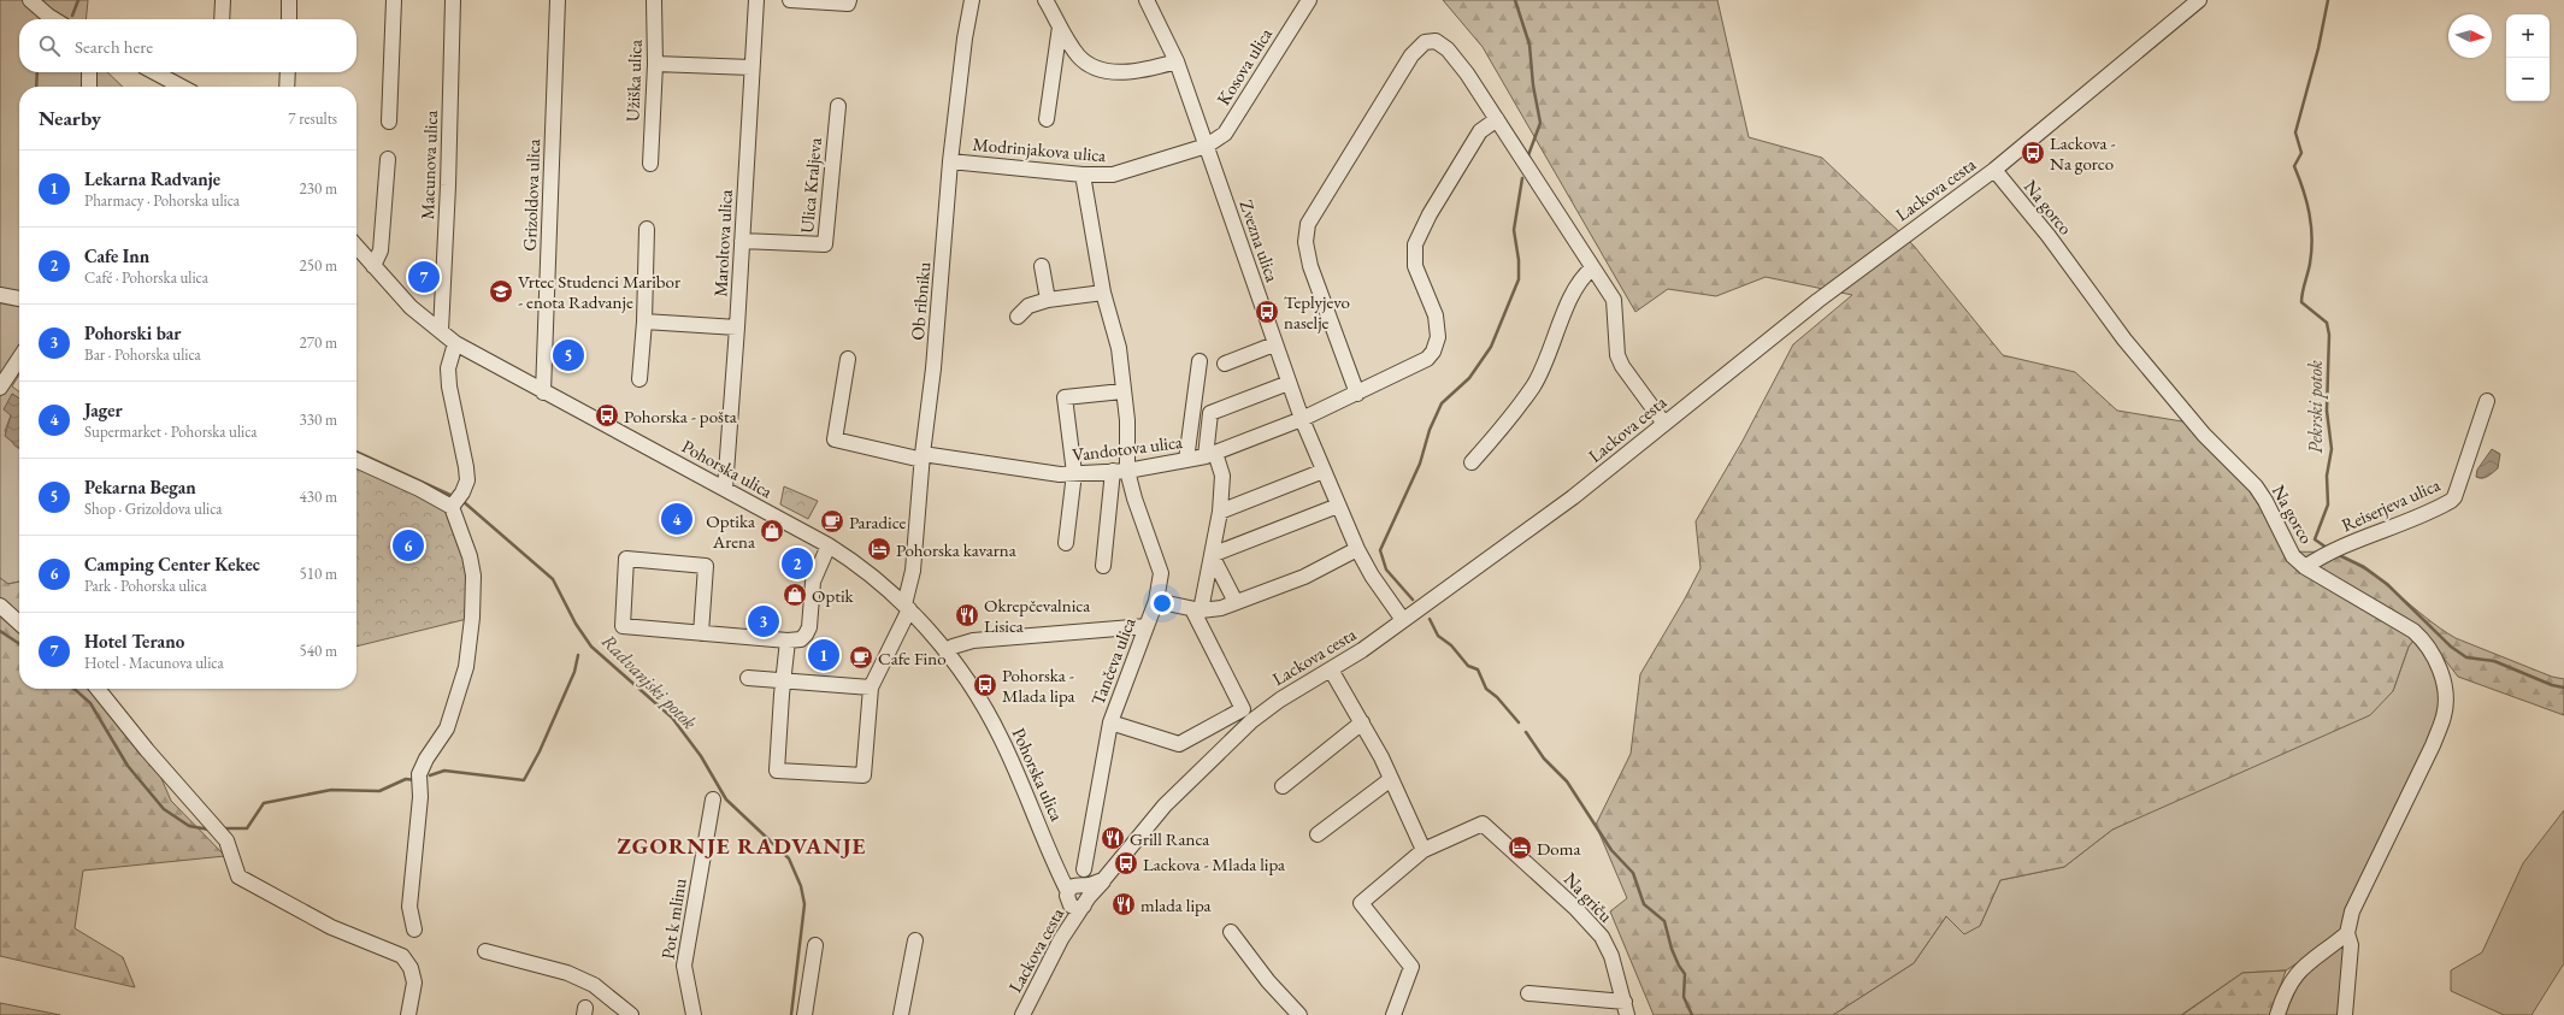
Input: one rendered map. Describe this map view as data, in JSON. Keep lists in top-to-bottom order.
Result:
{
  "streets": {
    "street": [
      "Kosova ulica",
      "Užiška ulica",
      "Modrinjakova ulica",
      "Macunova ulica",
      "Ulica Kraljeva",
      "Lackova cesta",
      "Grizoldova ulica",
      "Na gorco",
      "Zvezna ulica",
      "Maroltova ulica",
      "Ob ribniku",
      "Vandotova ulica",
      "Pohorska ulica",
      "Reiserjeva ulica",
      "Tančeva ulica",
      "Na griču",
      "Pot k mlinu"
    ]
  },
  "crossings": [
    ["Kosova ulica", "Modrinjakova ulica"],
    ["Kosova ulica", "Zvezna ulica"],
    ["Modrinjakova ulica", "Zvezna ulica"],
    ["Modrinjakova ulica", "Ob ribniku"],
    ["Macunova ulica", "Pohorska ulica"],
    ["Ulica Kraljeva", "Maroltova ulica"],
    ["Lackova cesta", "Na gorco"],
    ["Lackova cesta", "Zvezna ulica"],
    ["Lackova cesta", "Pohorska ulica"],
    ["Grizoldova ulica", "Pohorska ulica"],
    ["Na gorco", "Reiserjeva ulica"],
    ["Zvezna ulica", "Vandotova ulica"],
    ["Maroltova ulica", "Pohorska ulica"],
    ["Ob ribniku", "Vandotova ulica"],
    ["Ob ribniku", "Pohorska ulica"],
    ["Vandotova ulica", "Tančeva ulica"]
  ],
  "districts": ["ZGORNJE RADVANJE"],
  "water": ["Pekrski potok", "Radvanjski potok"],
  "places": {
    "bus stop": [
      "Lackova - Na gorco",
      "Teplyjevo naselje",
      "Pohorska - pošta",
      "Pohorska - Mlada lipa",
      "Lackova - Mlada lipa"
    ],
    "school or university": ["Vrtec Studenci Maribor - enota Radvanje"],
    "cafe": ["Paradice", "Cafe Fino"],
    "shop": ["Optika Arena", "Optik"],
    "hotel": ["Pohorska kavarna", "Doma"],
    "restaurant": ["Okrepčevalnica Lisica", "Grill Ranca", "mlada lipa"]
  },
  "north": "right",
  "page": {
    "map_buttons": ["+", "−"],
    "search": "Search here",
    "heading": ["Nearby", "7 results"],
    "list": [
      {
        "mark": "1",
        "name": "Lekarna Radvanje",
        "note": "Pharmacy · Pohorska ulica",
        "value": "230 m"
      },
      {
        "mark": "2",
        "name": "Cafe Inn",
        "note": "Café · Pohorska ulica",
        "value": "250 m"
      },
      {
        "mark": "3",
        "name": "Pohorski bar",
        "note": "Bar · Pohorska ulica",
        "value": "270 m"
      },
      {
        "mark": "4",
        "name": "Jager",
        "note": "Supermarket · Pohorska ulica",
        "value": "330 m"
      },
      {
        "mark": "5",
        "name": "Pekarna Began",
        "note": "Shop · Grizoldova ulica",
        "value": "430 m"
      },
      {
        "mark": "6",
        "name": "Camping Center Kekec",
        "note": "Park · Pohorska ulica",
        "value": "510 m"
      },
      {
        "mark": "7",
        "name": "Hotel Terano",
        "note": "Hotel · Macunova ulica",
        "value": "540 m"
      }
    ],
    "pins": [
      "7",
      "5",
      "4",
      "6",
      "2",
      "3",
      "1"
    ]
  }
}
